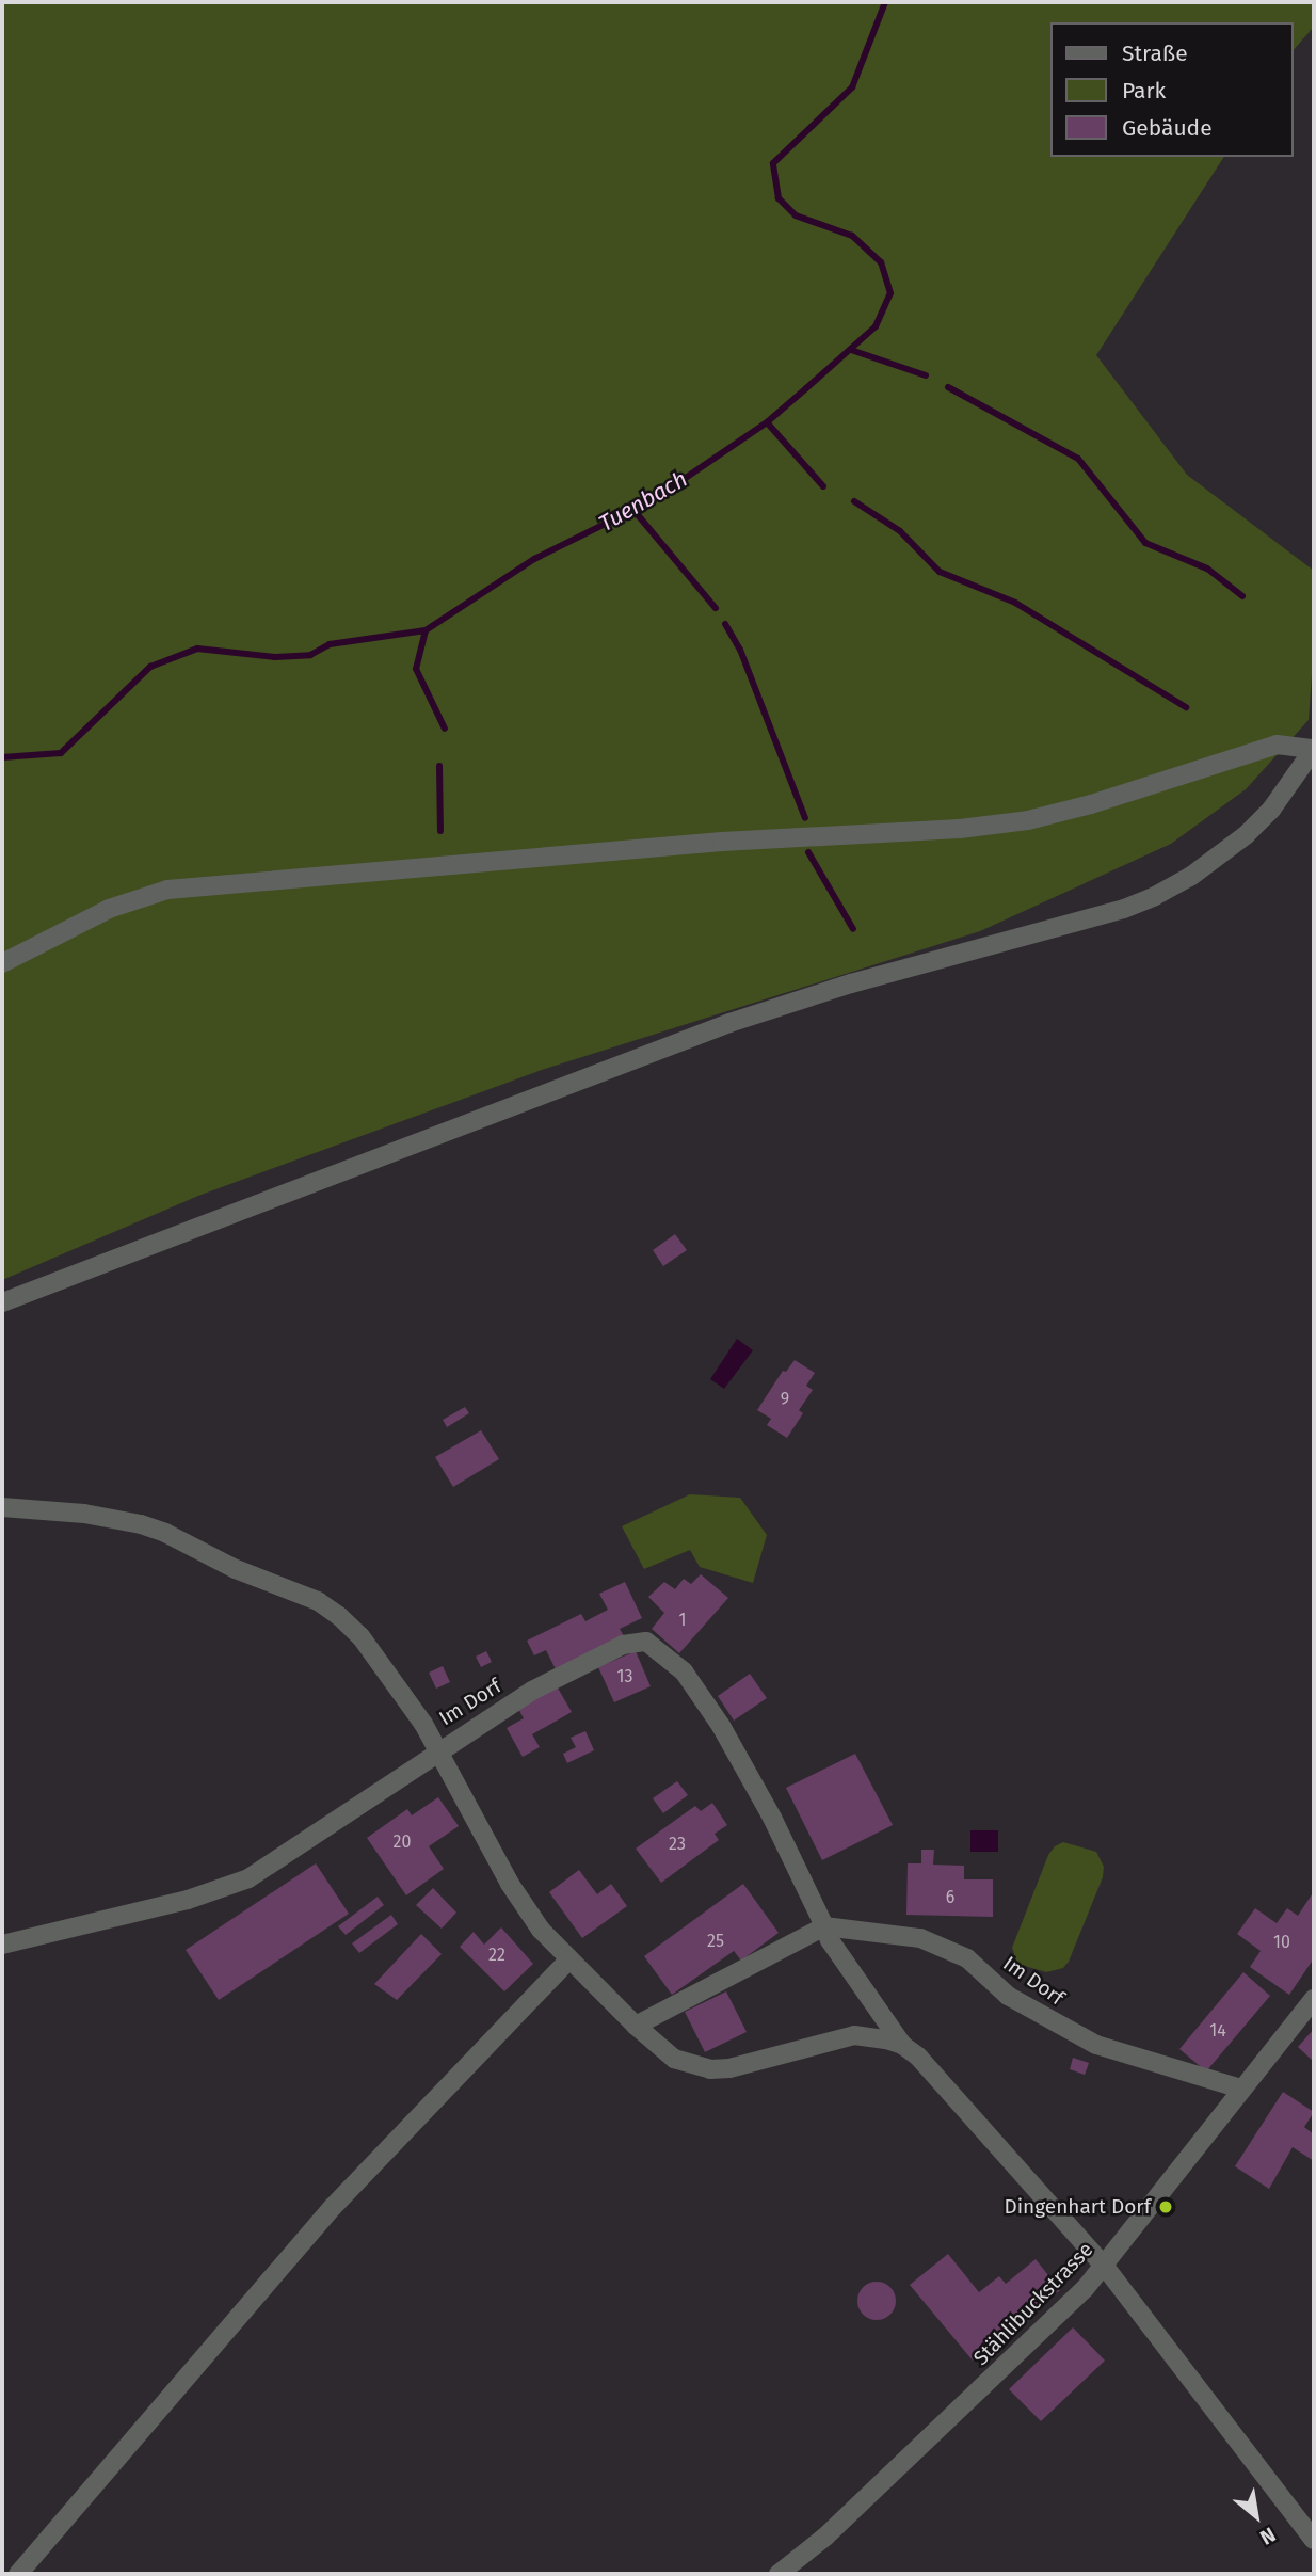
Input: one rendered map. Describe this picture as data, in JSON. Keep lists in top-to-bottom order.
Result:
{
  "streets": {
    "street": ["Im Dorf", "Stählibuckstrasse"]
  },
  "crossings": [
    ["Im Dorf", "Stählibuckstrasse"]
  ],
  "water": ["Tuenbach"],
  "places": ["Dingenhart Dorf"],
  "house_numbers": [
    "9",
    "1",
    "13",
    "20",
    "23",
    "6",
    "25",
    "10",
    "22",
    "14"
  ],
  "legend": ["Straße", "Park", "Gebäude"],
  "north": "bottom right"
}
